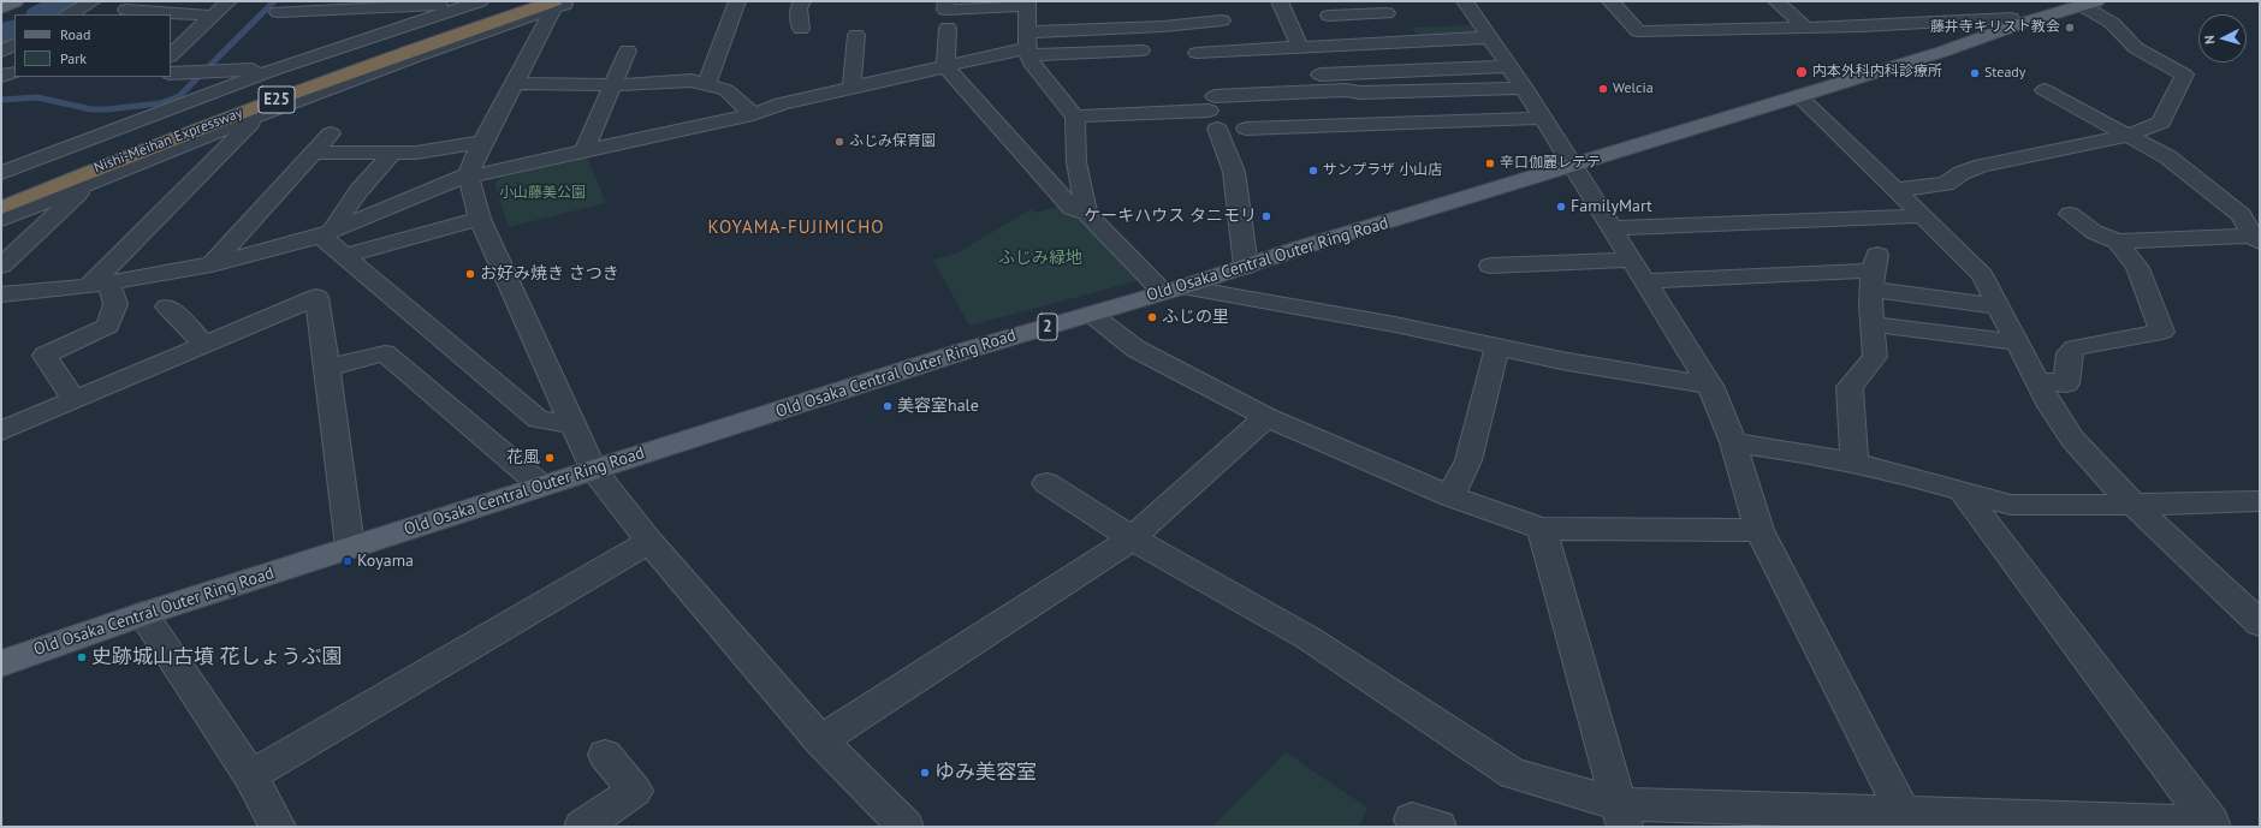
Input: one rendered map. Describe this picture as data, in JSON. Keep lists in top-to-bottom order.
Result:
{
  "streets": {
    "highway": ["E25", "Nishi-Meihan Expressway"],
    "main road": ["Old Osaka Central Outer Ring Road", "2"]
  },
  "districts": ["KOYAMA-FUJIMICHO"],
  "parks": ["小山藤美公園", "ふじみ緑地"],
  "places": [
    "藤井寺キリスト教会",
    "内本外科内科診療所",
    "Steady",
    "Welcia",
    "ふじみ保育園",
    "辛口伽麗レテテ",
    "サンプラザ 小山店",
    "FamilyMart",
    "ケーキハウス タニモリ",
    "お好み焼き さつき",
    "ふじの里",
    "美容室hale",
    "花風",
    "Koyama",
    "史跡城山古墳 花しょうぶ園",
    "ゆみ美容室"
  ],
  "legend": ["Road", "Park"],
  "north": "left"
}
